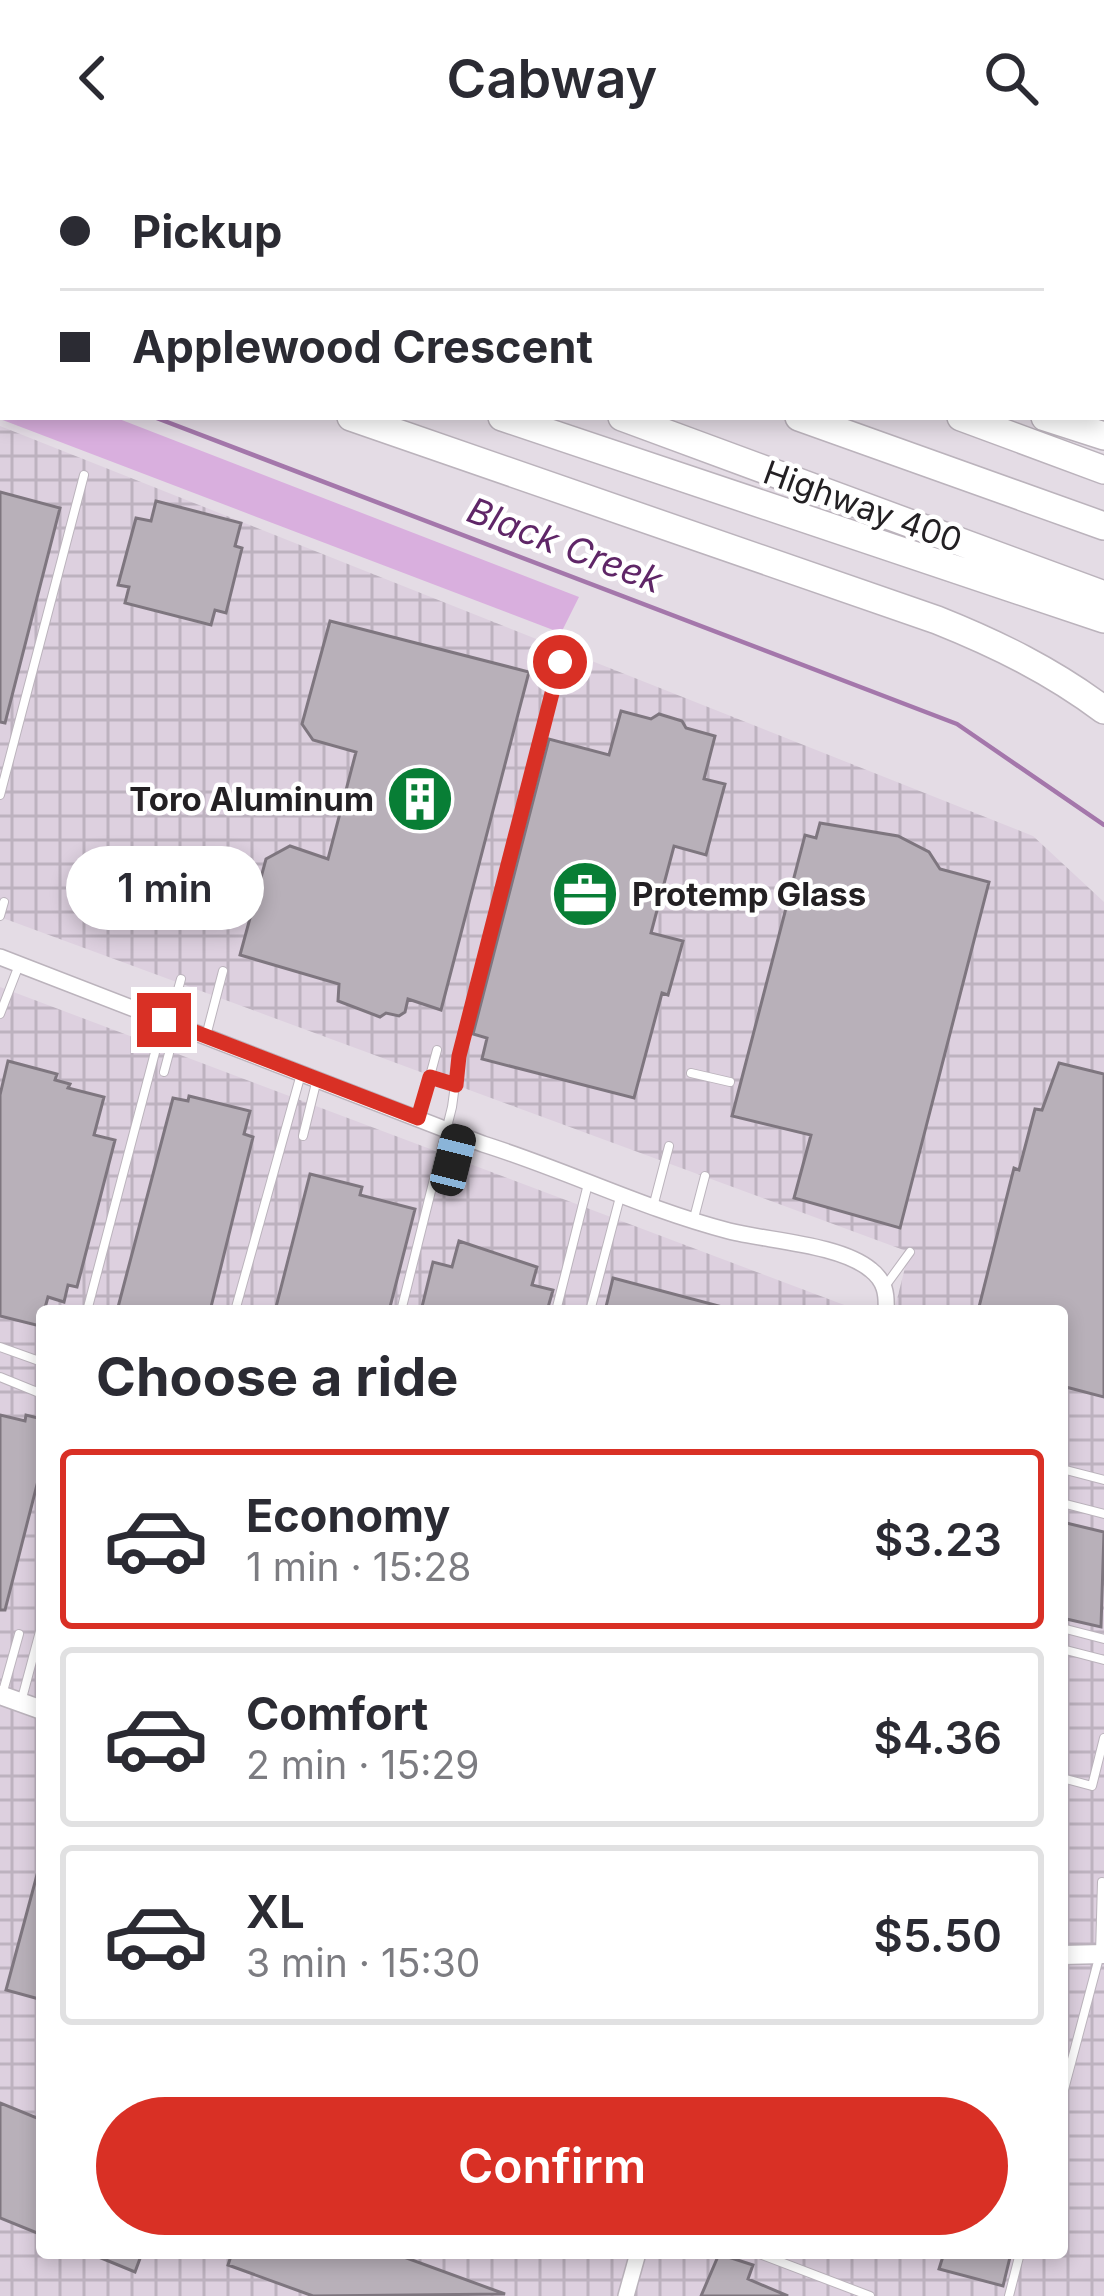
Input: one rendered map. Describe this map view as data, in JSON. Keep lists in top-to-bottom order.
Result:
{
  "streets": {
    "highway": ["Highway 400"]
  },
  "water": ["Black Creek"],
  "places": {
    "building": ["Toro Aluminum"],
    "office": ["Protemp Glass"]
  },
  "page": {
    "header": "Cabway",
    "banner": ["Pickup", "Applewood Crescent"],
    "bubble": "1 min",
    "heading": "Choose a ride",
    "list": [
      {
        "name": "Economy",
        "note": "1 min · 15:28",
        "value": "$3.23"
      },
      {
        "name": "Comfort",
        "note": "2 min · 15:29",
        "value": "$4.36"
      },
      {
        "name": "XL",
        "note": "3 min · 15:30",
        "value": "$5.50"
      }
    ],
    "buttons": "Confirm"
  }
}
